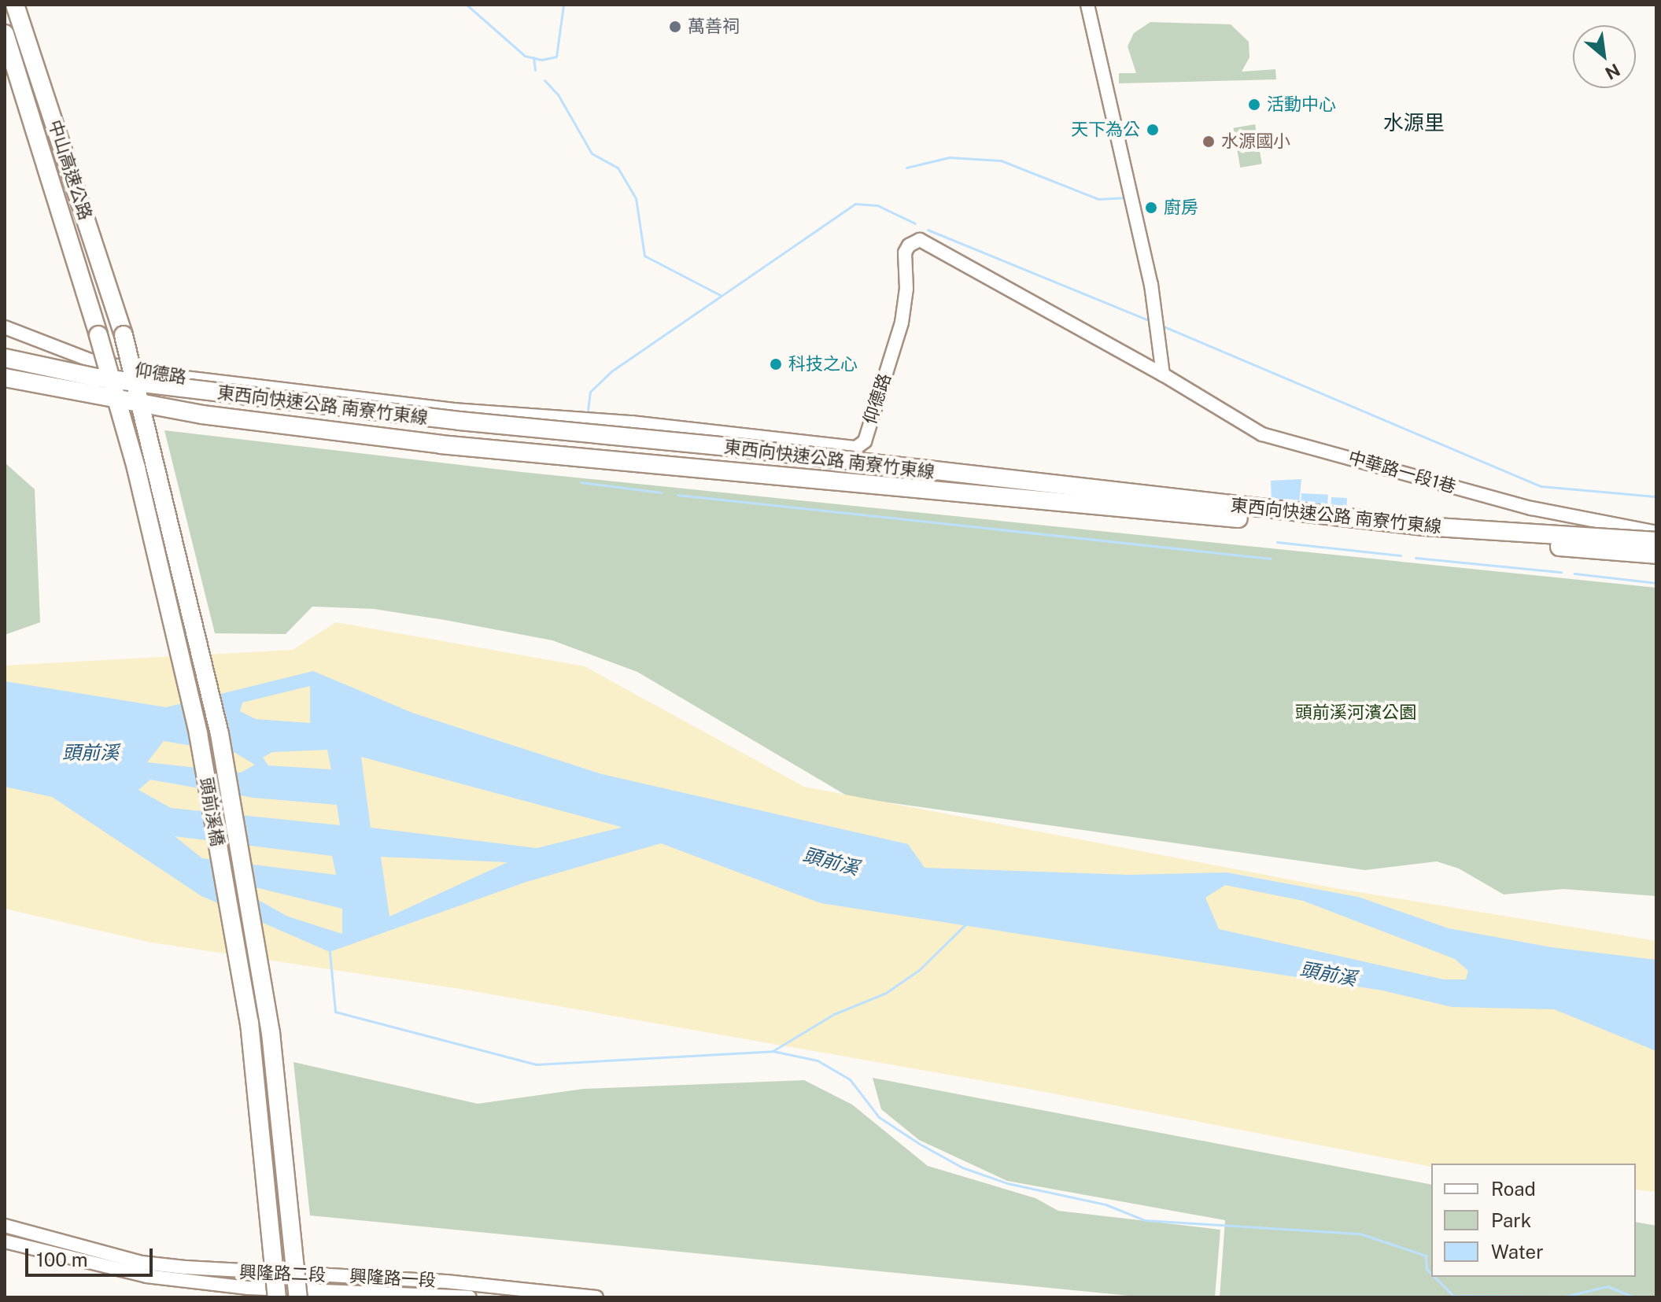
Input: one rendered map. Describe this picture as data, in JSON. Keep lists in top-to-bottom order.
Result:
{
  "streets": {
    "highway": ["中山高速公路", "東西向快速公路 南寮竹東線", "頭前溪橋"],
    "street": [
      "仰德路",
      "中華路一段1巷",
      "興隆路二段",
      "興隆路一段"
    ]
  },
  "crossings": [
    ["中山高速公路", "頭前溪橋"],
    ["仰德路", "中華路一段1巷"],
    ["興隆路二段", "興隆路一段"]
  ],
  "districts": ["水源里"],
  "water": ["頭前溪"],
  "parks": ["頭前溪河濱公園"],
  "places": [
    "萬善祠",
    "活動中心",
    "天下為公",
    "水源國小",
    "廚房",
    "科技之心"
  ],
  "legend": ["Road", "Park", "Water"],
  "scale_bar": "100 m",
  "north": "bottom right"
}
